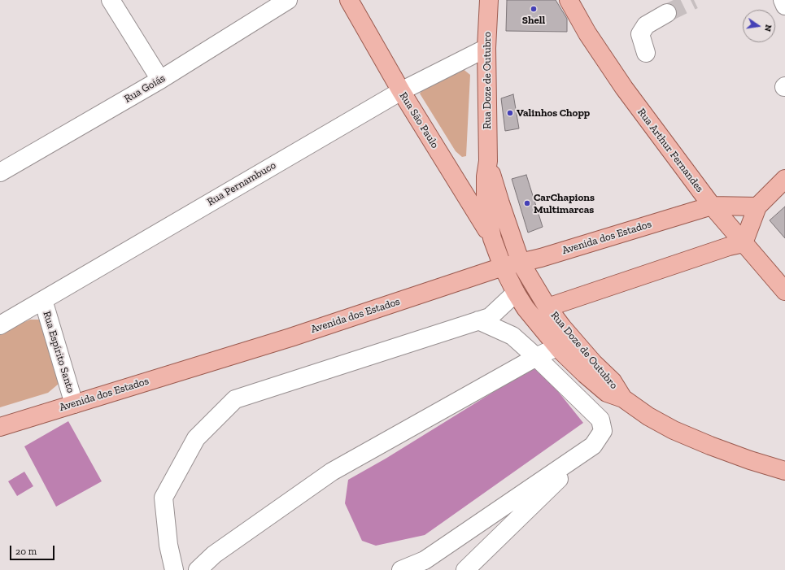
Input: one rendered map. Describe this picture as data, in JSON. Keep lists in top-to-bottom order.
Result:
{
  "streets": {
    "main road": [
      "Rua Doze de Outubro",
      "Rua São Paulo",
      "Rua Arthur Fernandes",
      "Avenida dos Estados"
    ],
    "street": ["Rua Goiás", "Rua Pernambuco", "Rua Espírito Santo"]
  },
  "crossings": [
    ["Rua Doze de Outubro", "Rua São Paulo"],
    ["Rua Doze de Outubro", "Rua Pernambuco"],
    ["Rua Doze de Outubro", "Avenida dos Estados"],
    ["Rua São Paulo", "Rua Pernambuco"],
    ["Rua Arthur Fernandes", "Avenida dos Estados"],
    ["Rua Pernambuco", "Rua Espírito Santo"],
    ["Avenida dos Estados", "Rua Espírito Santo"]
  ],
  "places": ["Shell", "Valinhos Chopp", "CarChapions Multimarcas"],
  "scale_bar": "20 m",
  "north": "right"
}
